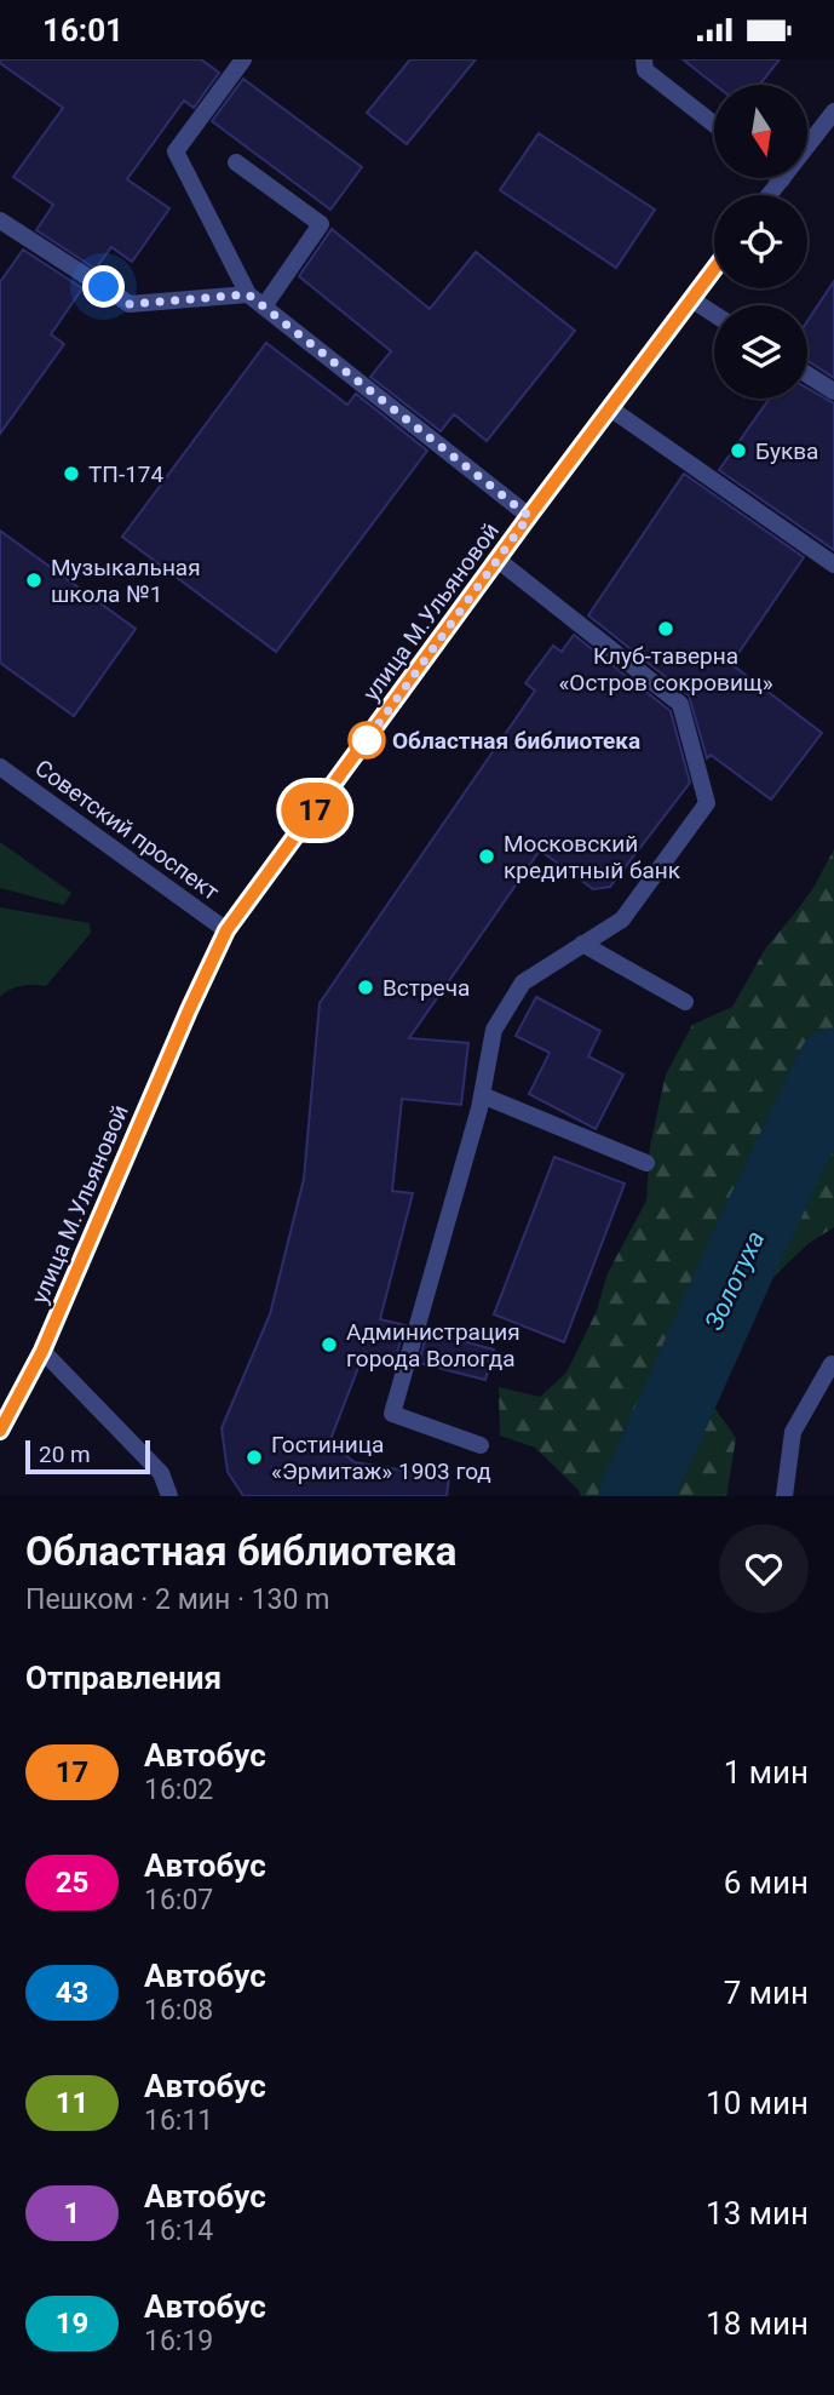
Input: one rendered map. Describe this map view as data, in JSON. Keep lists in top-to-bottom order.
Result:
{
  "streets": {
    "street": ["улица М.Ульяновой", "Советский проспект"]
  },
  "crossings": [
    ["улица М.Ульяновой", "Советский проспект"]
  ],
  "water": ["Золотуха"],
  "places": [
    "Буква",
    "ТП-174",
    "Музыкальная школа №1",
    "Клуб-таверна «Остров сокровищ»",
    "Областная библиотека",
    "Московский кредитный банк",
    "Встреча",
    "Администрация города Вологда",
    "Гостиница «Эрмитаж» 1903 год"
  ],
  "lines": ["bus line 17"],
  "scale_bar": "20 m",
  "north": "bottom",
  "page": {
    "status": "16:01",
    "on_map": "17",
    "scale": "20 m",
    "heading": [
      ["Областная библиотека", "Пешком · 2 мин · 130 m"],
      "Отправления"
    ],
    "list": [
      {
        "mark": "17",
        "name": "Автобус",
        "note": "16:02",
        "value": "1 мин"
      },
      {
        "mark": "25",
        "name": "Автобус",
        "note": "16:07",
        "value": "6 мин"
      },
      {
        "mark": "43",
        "name": "Автобус",
        "note": "16:08",
        "value": "7 мин"
      },
      {
        "mark": "11",
        "name": "Автобус",
        "note": "16:11",
        "value": "10 мин"
      },
      {
        "mark": "1",
        "name": "Автобус",
        "note": "16:14",
        "value": "13 мин"
      },
      {
        "mark": "19",
        "name": "Автобус",
        "note": "16:19",
        "value": "18 мин"
      }
    ]
  }
}
